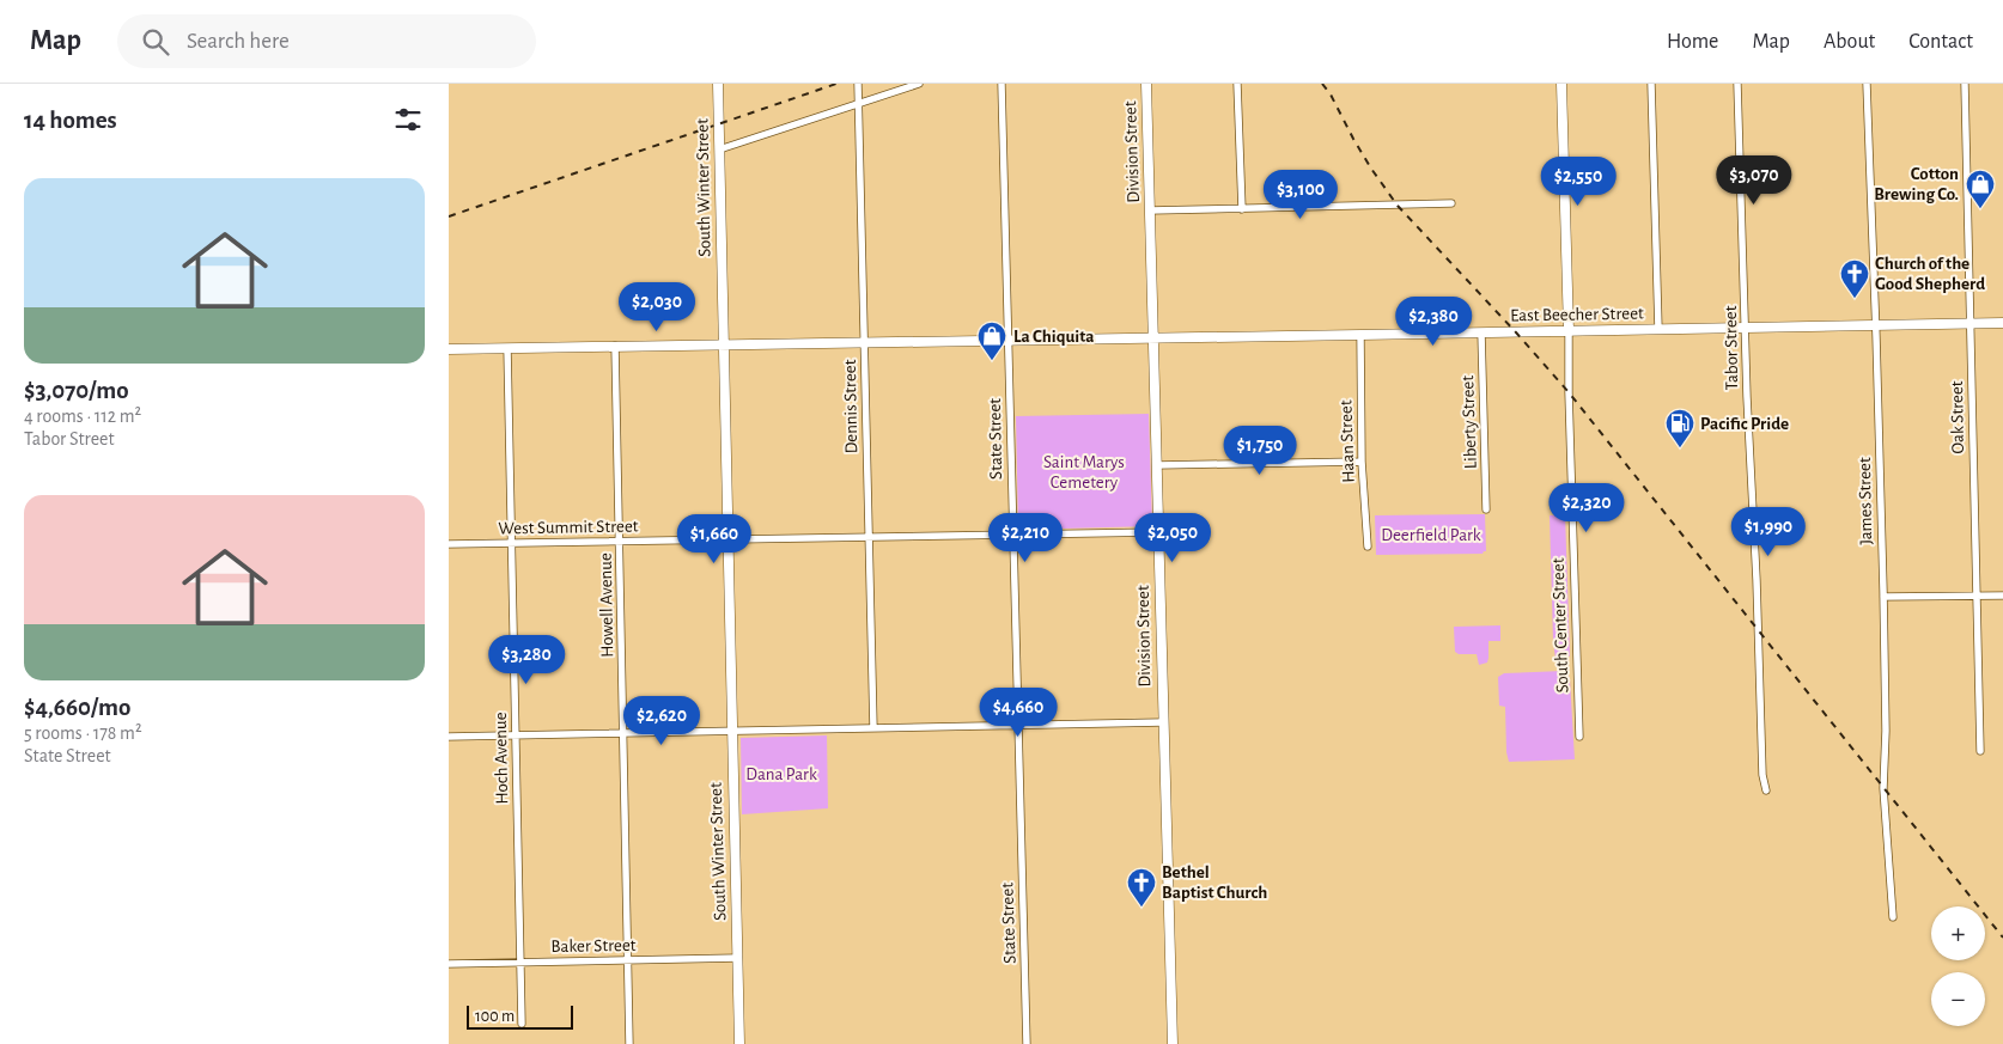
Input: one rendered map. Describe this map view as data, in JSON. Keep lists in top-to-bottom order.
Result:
{
  "streets": {
    "street": [
      "Division Street",
      "South Winter Street",
      "East Beecher Street",
      "Tabor Street",
      "Dennis Street",
      "Oak Street",
      "Liberty Street",
      "State Street",
      "Haan Street",
      "James Street",
      "West Summit Street",
      "Howell Avenue",
      "South Center Street",
      "Hoch Avenue",
      "Baker Street"
    ]
  },
  "crossings": [
    ["Division Street", "East Beecher Street"],
    ["Division Street", "West Summit Street"],
    ["South Winter Street", "East Beecher Street"],
    ["South Winter Street", "West Summit Street"],
    ["South Winter Street", "Baker Street"],
    ["East Beecher Street", "Tabor Street"],
    ["East Beecher Street", "Dennis Street"],
    ["East Beecher Street", "Oak Street"],
    ["East Beecher Street", "Liberty Street"],
    ["East Beecher Street", "State Street"],
    ["East Beecher Street", "Haan Street"],
    ["East Beecher Street", "James Street"],
    ["East Beecher Street", "Howell Avenue"],
    ["East Beecher Street", "South Center Street"],
    ["East Beecher Street", "Hoch Avenue"],
    ["Dennis Street", "West Summit Street"],
    ["State Street", "West Summit Street"],
    ["West Summit Street", "Howell Avenue"],
    ["West Summit Street", "Hoch Avenue"],
    ["Howell Avenue", "Baker Street"],
    ["Hoch Avenue", "Baker Street"]
  ],
  "parks": ["Saint Marys Cemetery", "Deerfield Park", "Dana Park"],
  "places": {
    "shop": ["Cotton Brewing Co.", "La Chiquita"],
    "church": ["Church of the Good Shepherd", "Bethel Baptist Church"],
    "fuel station": ["Pacific Pride"]
  },
  "scale_bar": "100 m",
  "page": {
    "header": "Map",
    "search": "Search here",
    "nav": [
      "Home",
      "Map",
      "About",
      "Contact"
    ],
    "heading": "14 homes",
    "list": [
      {
        "name": "$3,070/mo",
        "note": "4 rooms · 112 m² · Tabor Street"
      },
      {
        "name": "$4,660/mo",
        "note": "5 rooms · 178 m² · State Street"
      }
    ],
    "price": [
      "$3,070",
      "$2,550",
      "$3,100",
      "$2,030",
      "$2,380",
      "$1,750",
      "$2,320",
      "$1,990",
      "$2,210",
      "$2,050",
      "$1,660",
      "$3,280",
      "$4,660",
      "$2,620"
    ],
    "map_buttons": ["+", "−"],
    "scale": "100 m"
  }
}
